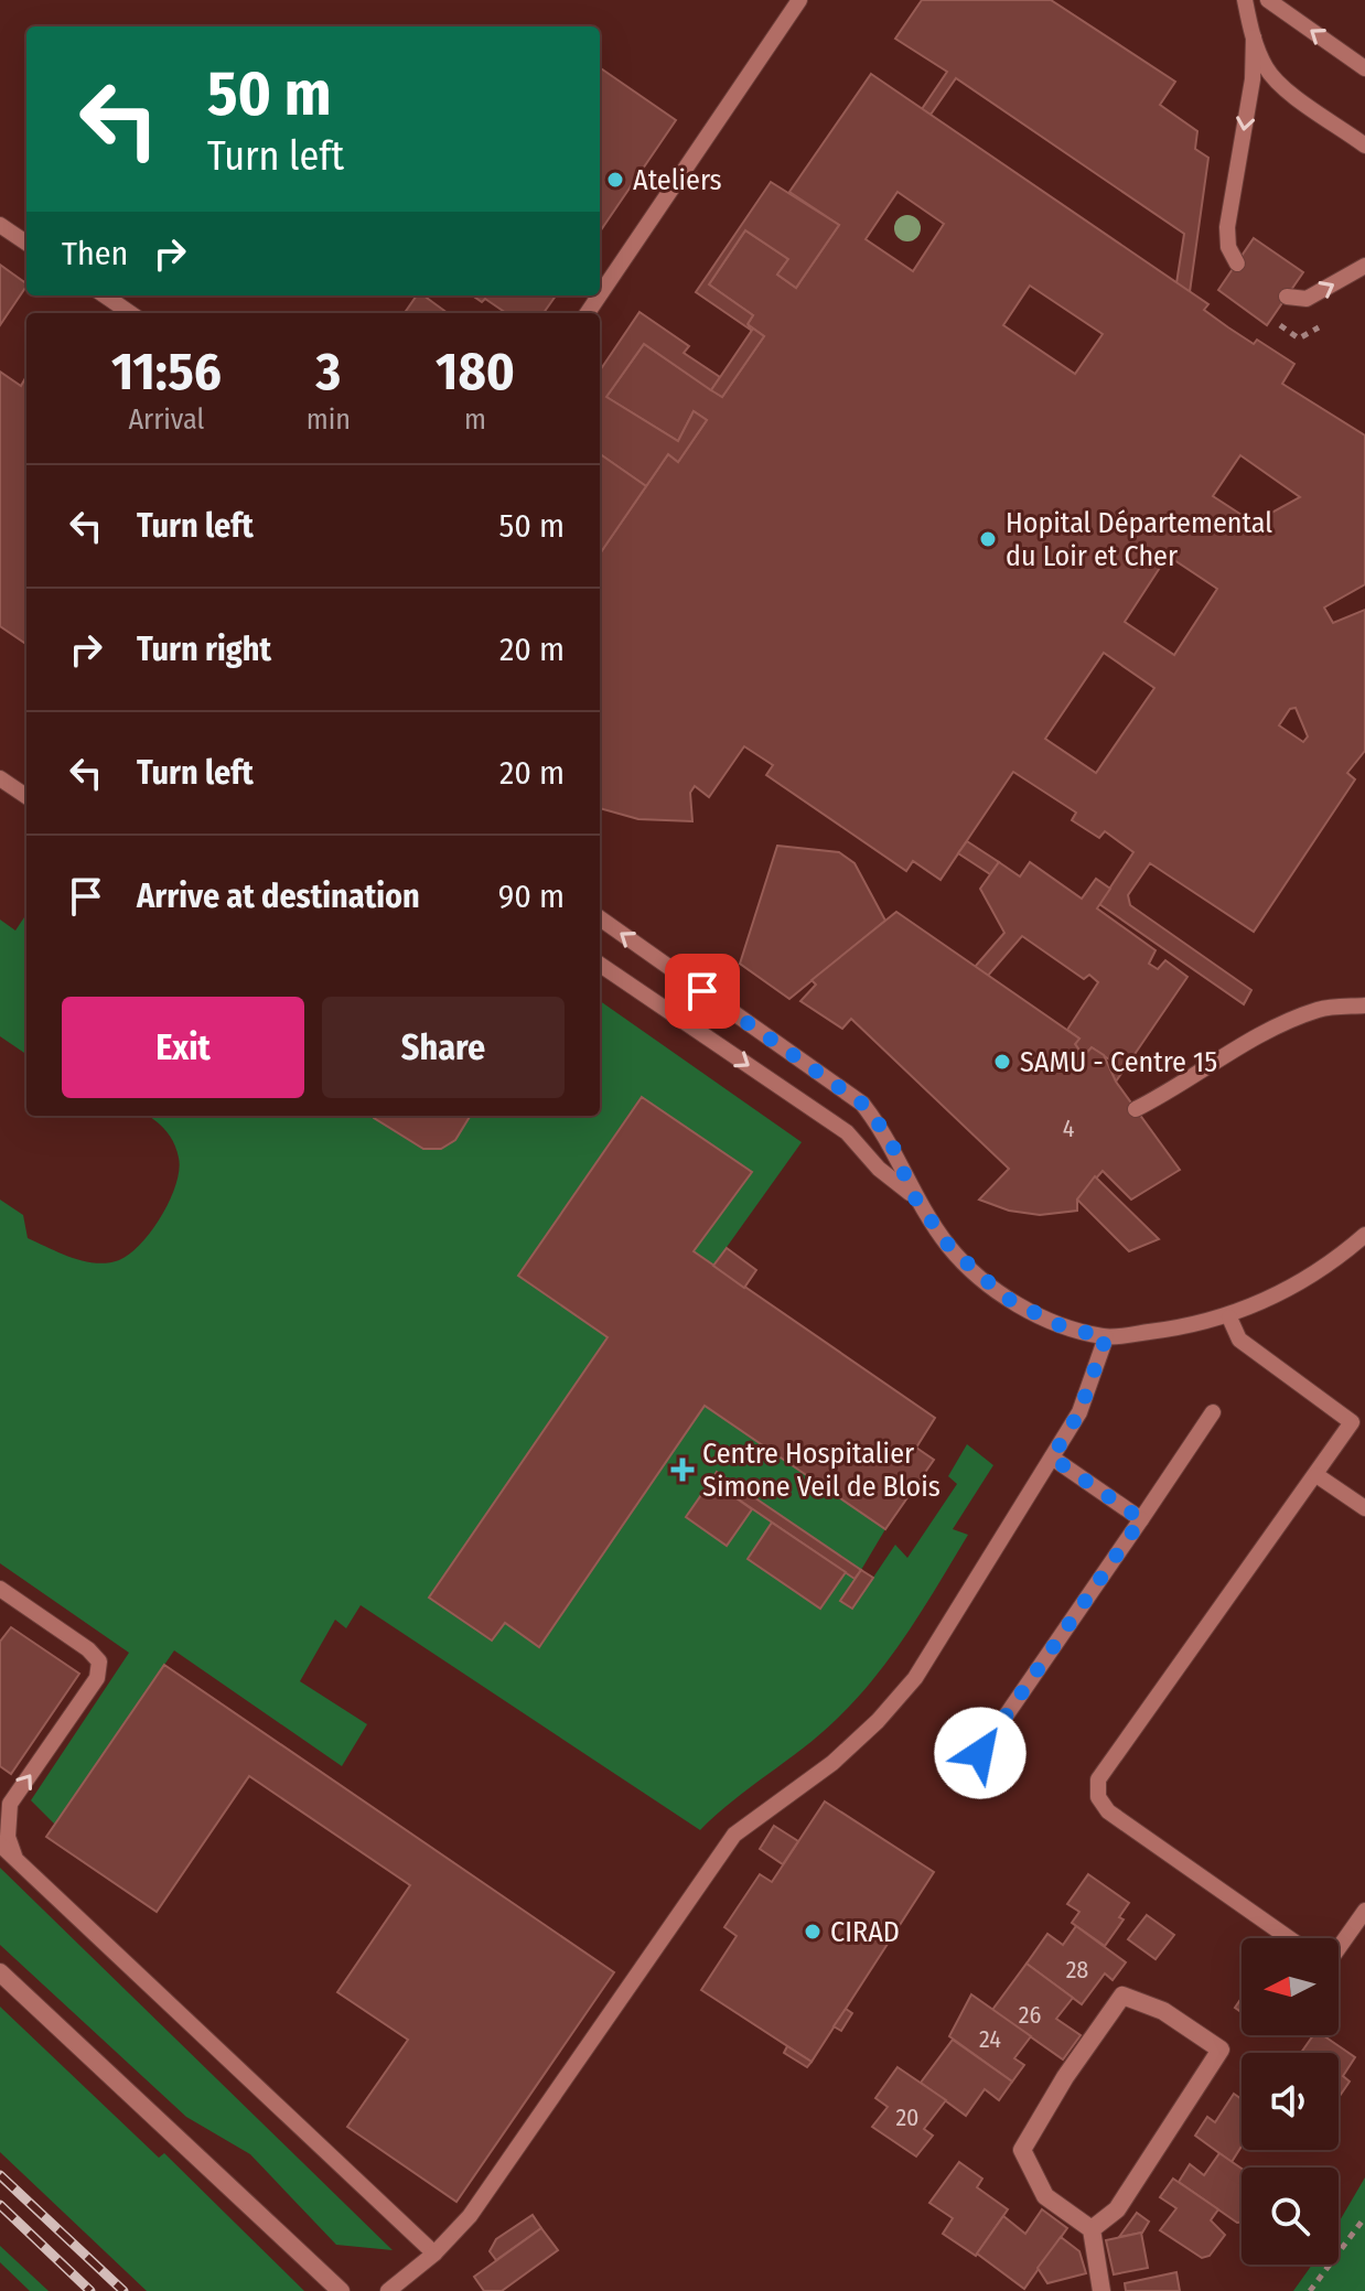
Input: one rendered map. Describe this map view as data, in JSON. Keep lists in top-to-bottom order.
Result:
{
  "places": {
    "other": [
      "Ateliers",
      "Hopital Départemental du Loir et Cher",
      "SAMU - Centre 15",
      "CIRAD"
    ],
    "health": ["Centre Hospitalier Simone Veil de Blois"]
  },
  "house_numbers": [
    "4",
    "28",
    "26",
    "24",
    "20"
  ],
  "north": "left",
  "page": {
    "turn": ["50 m", "Turn left"],
    "then": "Then",
    "eta": [
      "11:56",
      "Arrival",
      "3",
      "min",
      "180",
      "m"
    ],
    "list": [
      {
        "name": "Turn left",
        "value": "50 m"
      },
      {
        "name": "Turn right",
        "value": "20 m"
      },
      {
        "name": "Turn left",
        "value": "20 m"
      },
      {
        "name": "Arrive at destination",
        "value": "90 m"
      }
    ],
    "buttons": ["Exit", "Share"]
  }
}
